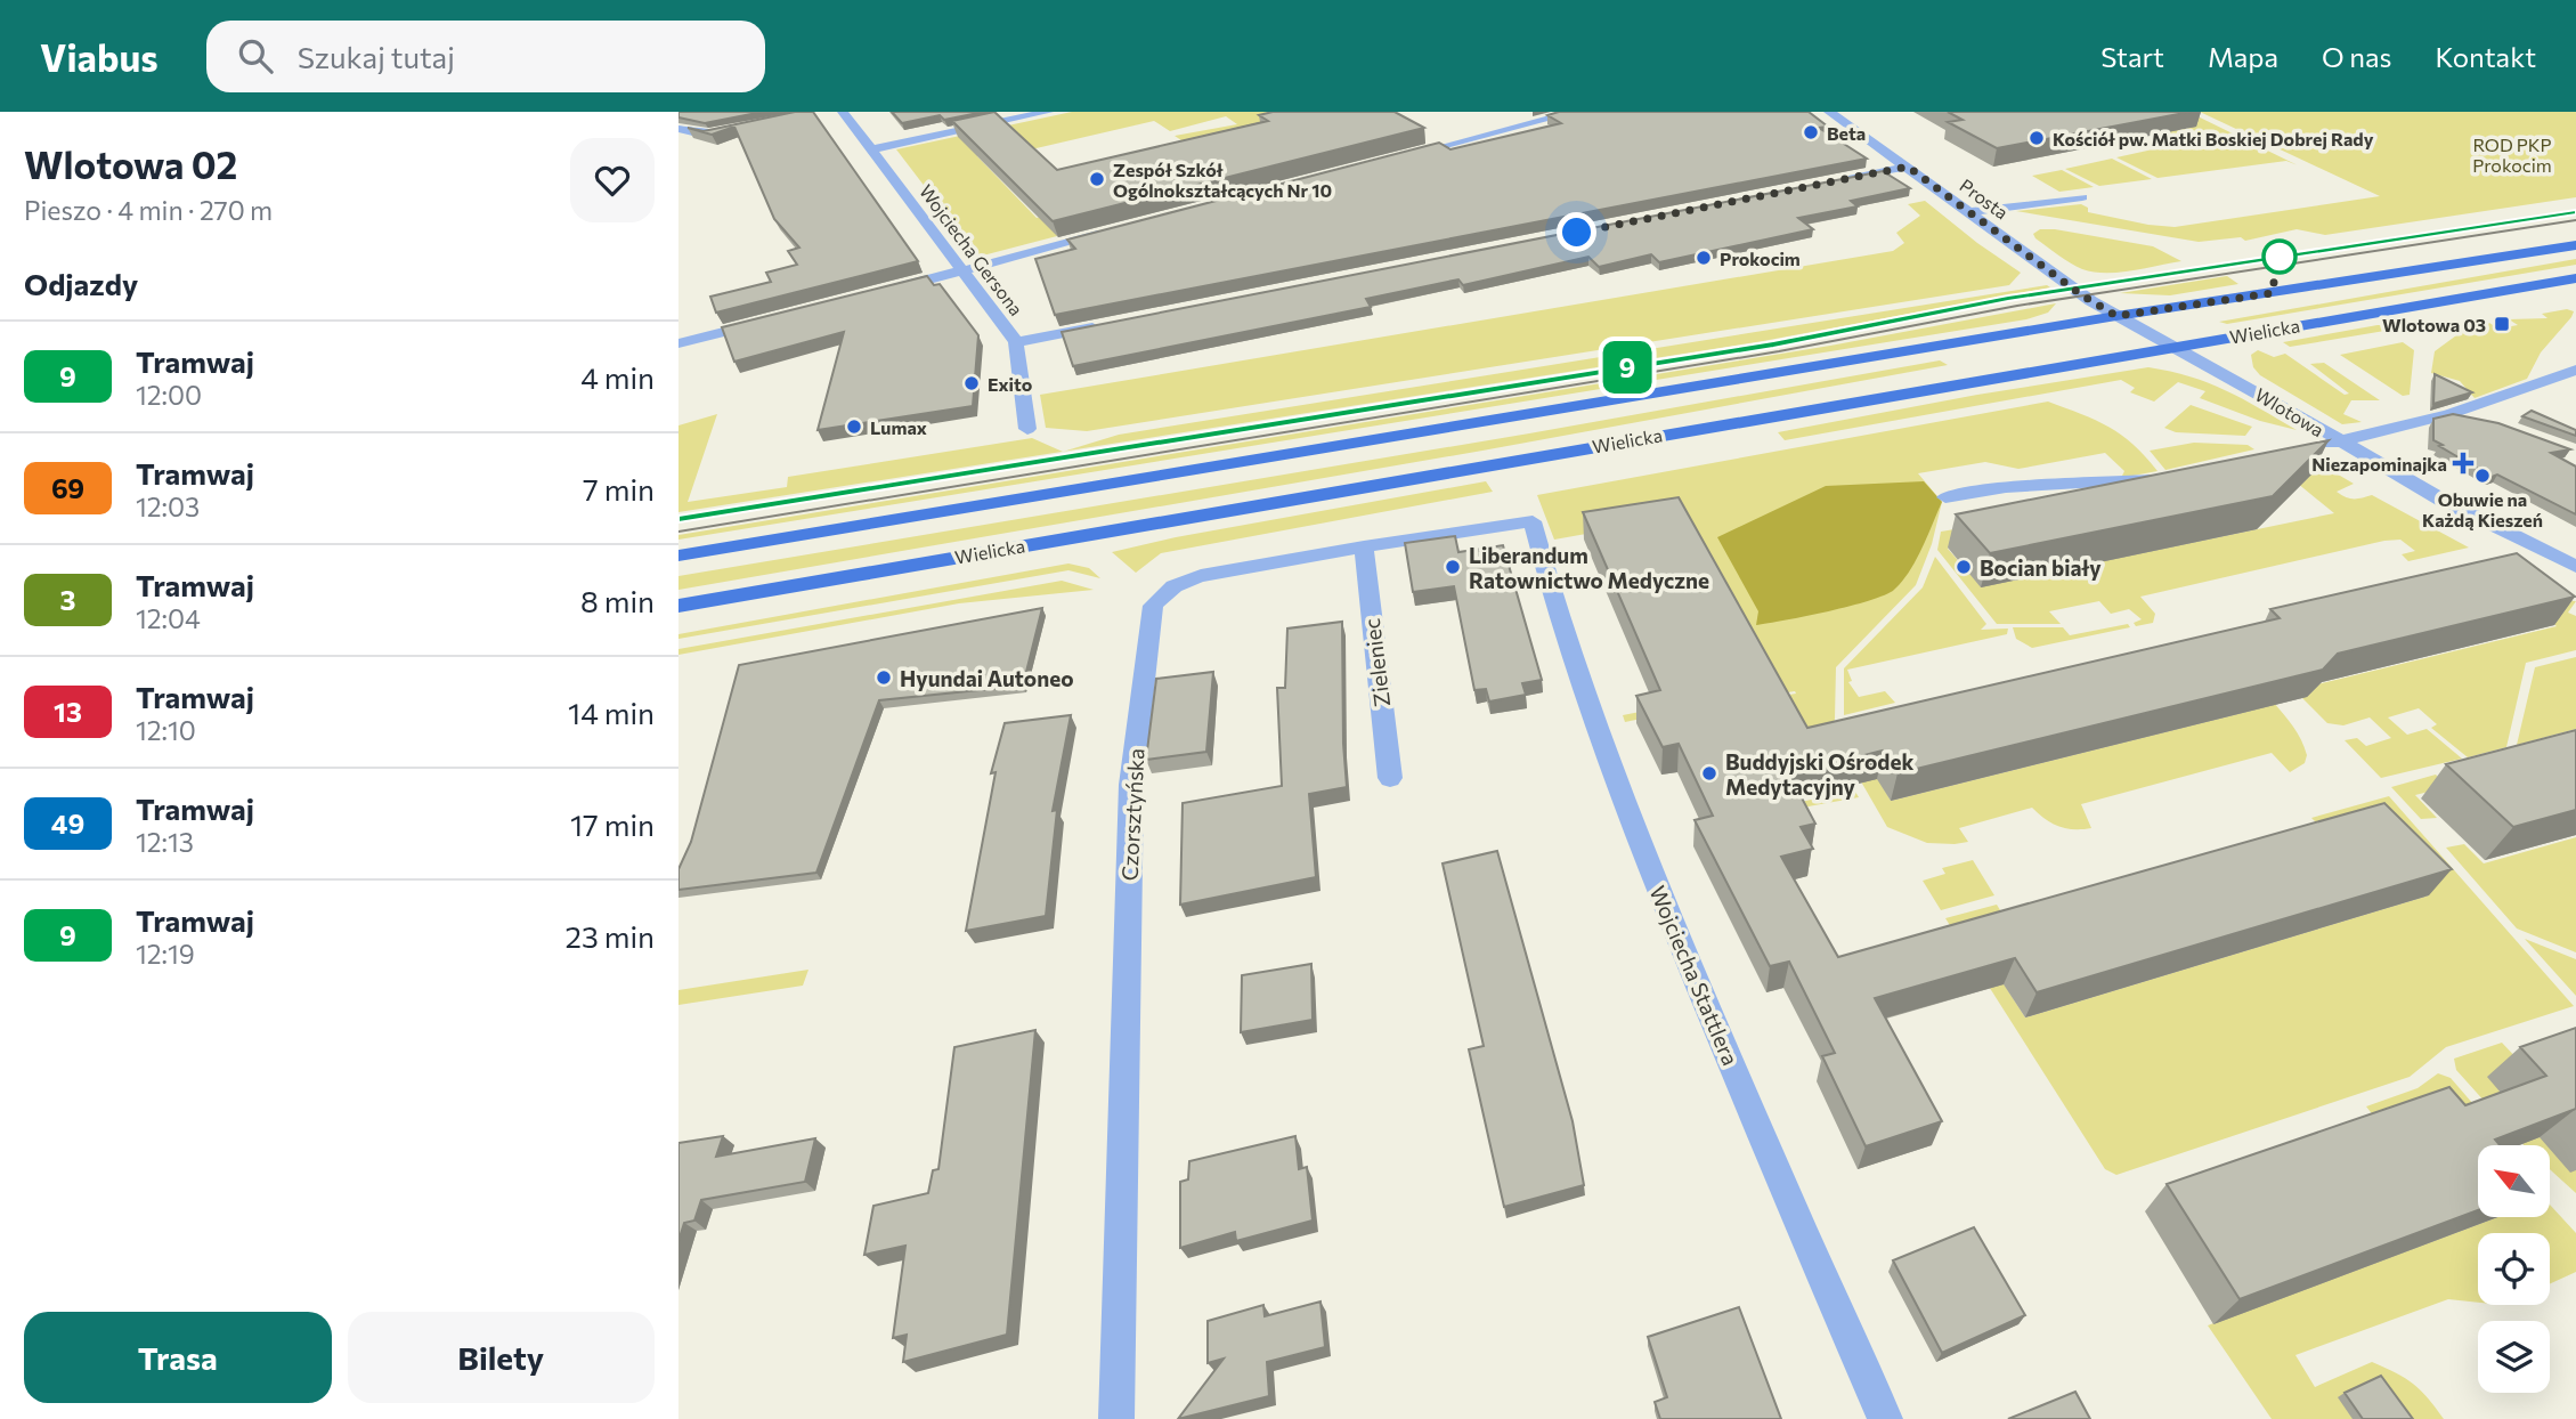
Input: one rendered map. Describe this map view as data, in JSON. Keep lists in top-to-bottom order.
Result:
{
  "streets": {
    "main road": ["Wielicka"],
    "street": [
      "Prosta",
      "Wojciecha Gersona",
      "Wlotowa",
      "Zieleniec",
      "Czorsztyńska",
      "Wojciecha Stattlera"
    ]
  },
  "crossings": [
    ["Prosta", "Wielicka"],
    ["Prosta", "Wlotowa"],
    ["Wielicka", "Wlotowa"],
    ["Zieleniec", "Czorsztyńska"],
    ["Czorsztyńska", "Wojciecha Stattlera"]
  ],
  "parks": ["ROD PKP Prokocim"],
  "places": {
    "other": [
      "Beta",
      "Kościół pw. Matki Boskiej Dobrej Rady",
      "Zespół Szkół Ogólnokształcących Nr 10",
      "Prokocim",
      "Exito",
      "Lumax",
      "Obuwie na Każdą Kieszeń",
      "Liberandum Ratownictwo Medyczne",
      "Bocian biały",
      "Hyundai Autoneo",
      "Buddyjski Ośrodek Medytacyjny"
    ],
    "transit": ["Wlotowa 03"],
    "health": ["Niezapominajka"]
  },
  "lines": ["tram line 9"],
  "north": "top left",
  "page": {
    "header": "Viabus",
    "search": "Szukaj tutaj",
    "nav": [
      "Start",
      "Mapa",
      "O nas",
      "Kontakt"
    ],
    "heading": [
      ["Wlotowa 02", "Pieszo · 4 min · 270 m"],
      "Odjazdy"
    ],
    "on_map": "9",
    "list": [
      {
        "mark": "9",
        "name": "Tramwaj",
        "note": "12:00",
        "value": "4 min"
      },
      {
        "mark": "69",
        "name": "Tramwaj",
        "note": "12:03",
        "value": "7 min"
      },
      {
        "mark": "3",
        "name": "Tramwaj",
        "note": "12:04",
        "value": "8 min"
      },
      {
        "mark": "13",
        "name": "Tramwaj",
        "note": "12:10",
        "value": "14 min"
      },
      {
        "mark": "49",
        "name": "Tramwaj",
        "note": "12:13",
        "value": "17 min"
      },
      {
        "mark": "9",
        "name": "Tramwaj",
        "note": "12:19",
        "value": "23 min"
      }
    ],
    "buttons": ["Trasa", "Bilety"]
  }
}
